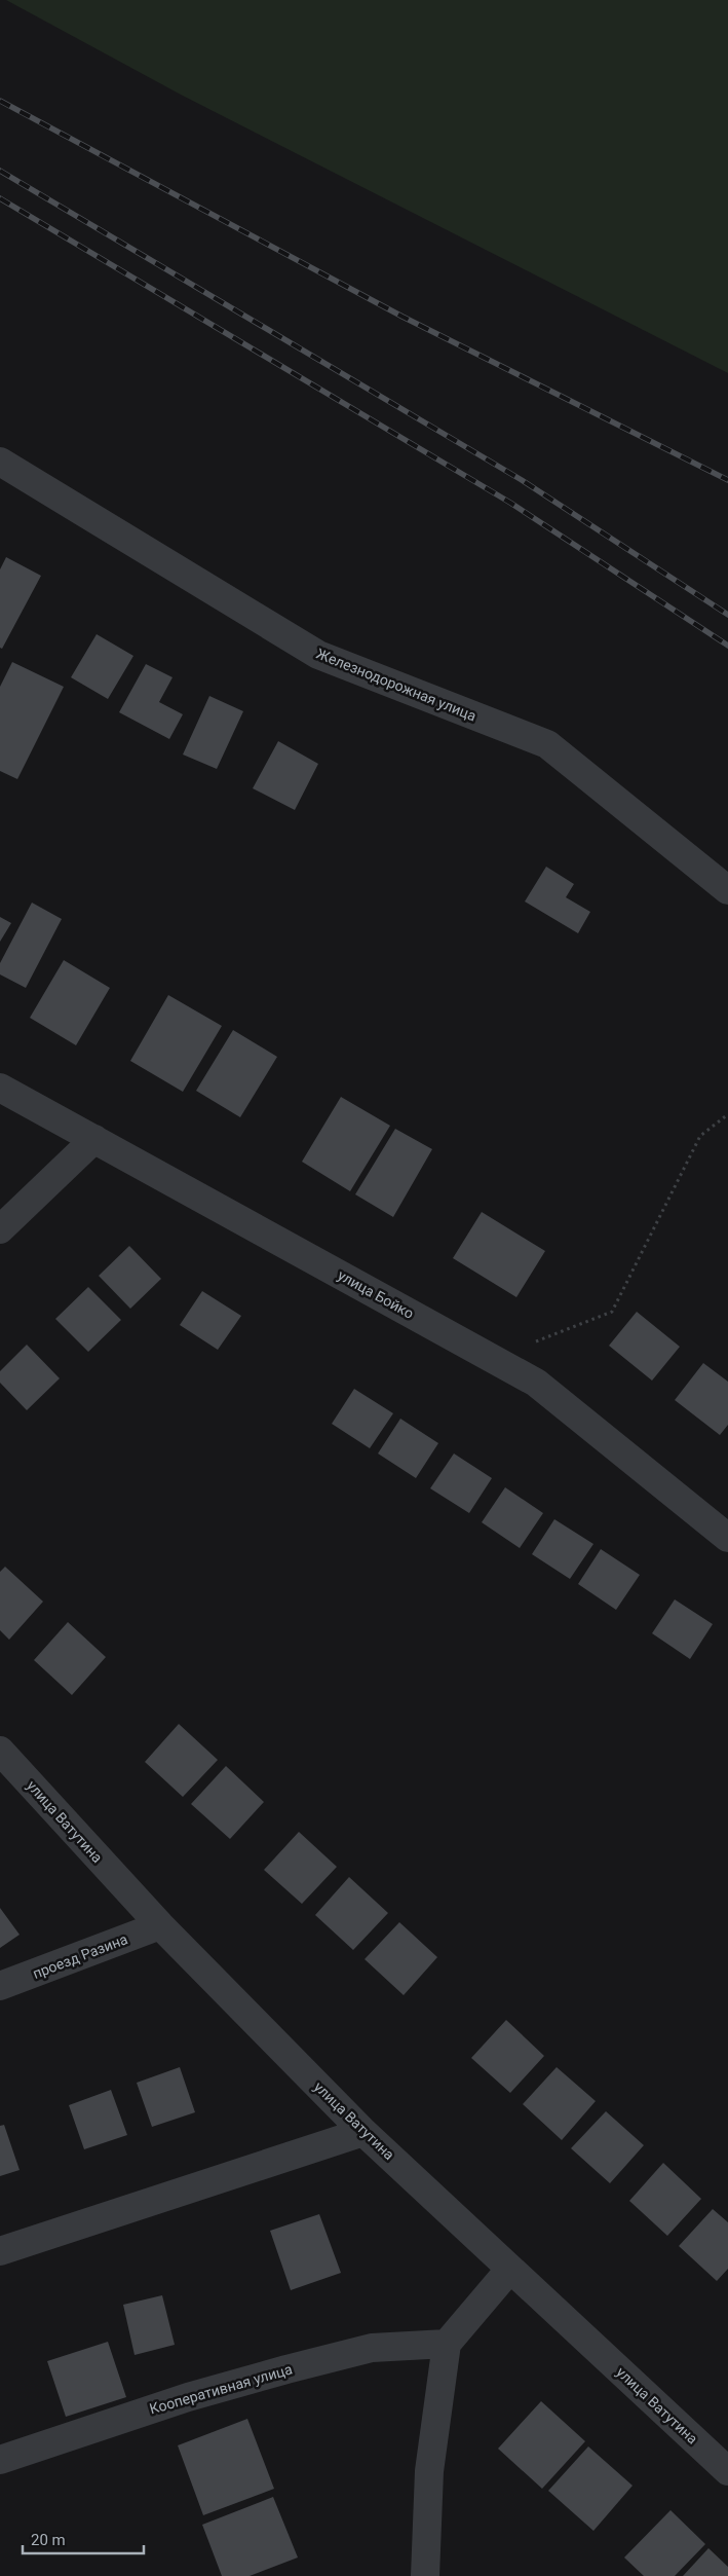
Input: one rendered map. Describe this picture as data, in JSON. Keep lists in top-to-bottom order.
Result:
{
  "streets": {
    "street": [
      "Железнодорожная улица",
      "улица Бойко",
      "улица Ватутина",
      "проезд Разина",
      "Кооперативная улица"
    ]
  },
  "crossings": [
    ["улица Ватутина", "проезд Разина"]
  ],
  "scale_bar": "20 m"
}
